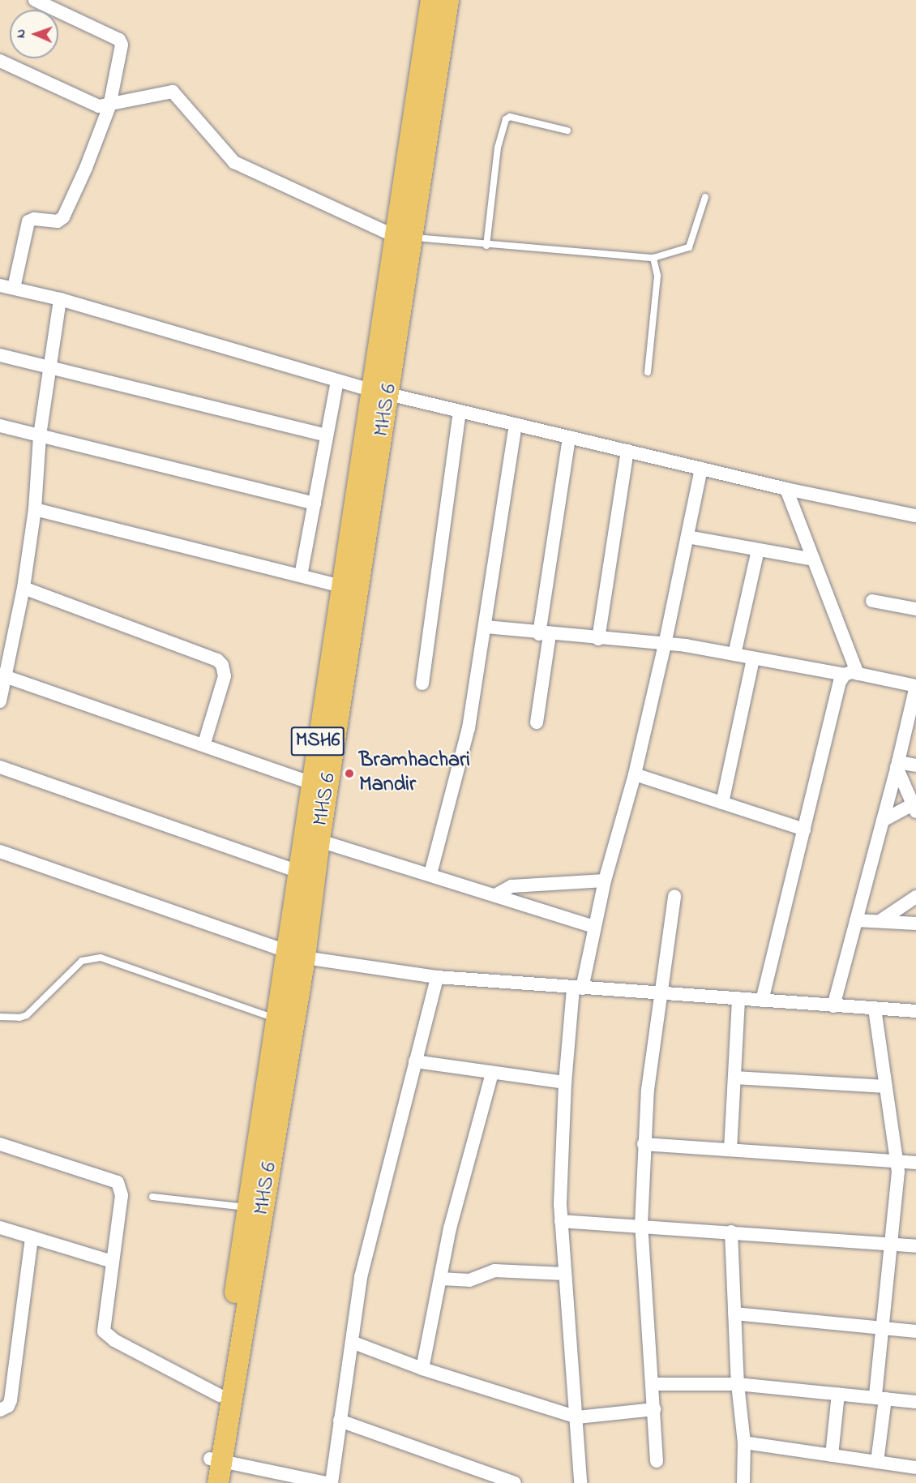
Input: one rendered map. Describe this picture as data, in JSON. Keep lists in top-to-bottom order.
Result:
{
  "streets": {
    "main road": ["MHS 6", "MSH6"]
  },
  "crossings": [
    ["MHS 6", "MSH6"]
  ],
  "places": ["Bramhachari Mandir"],
  "north": "left"
}
